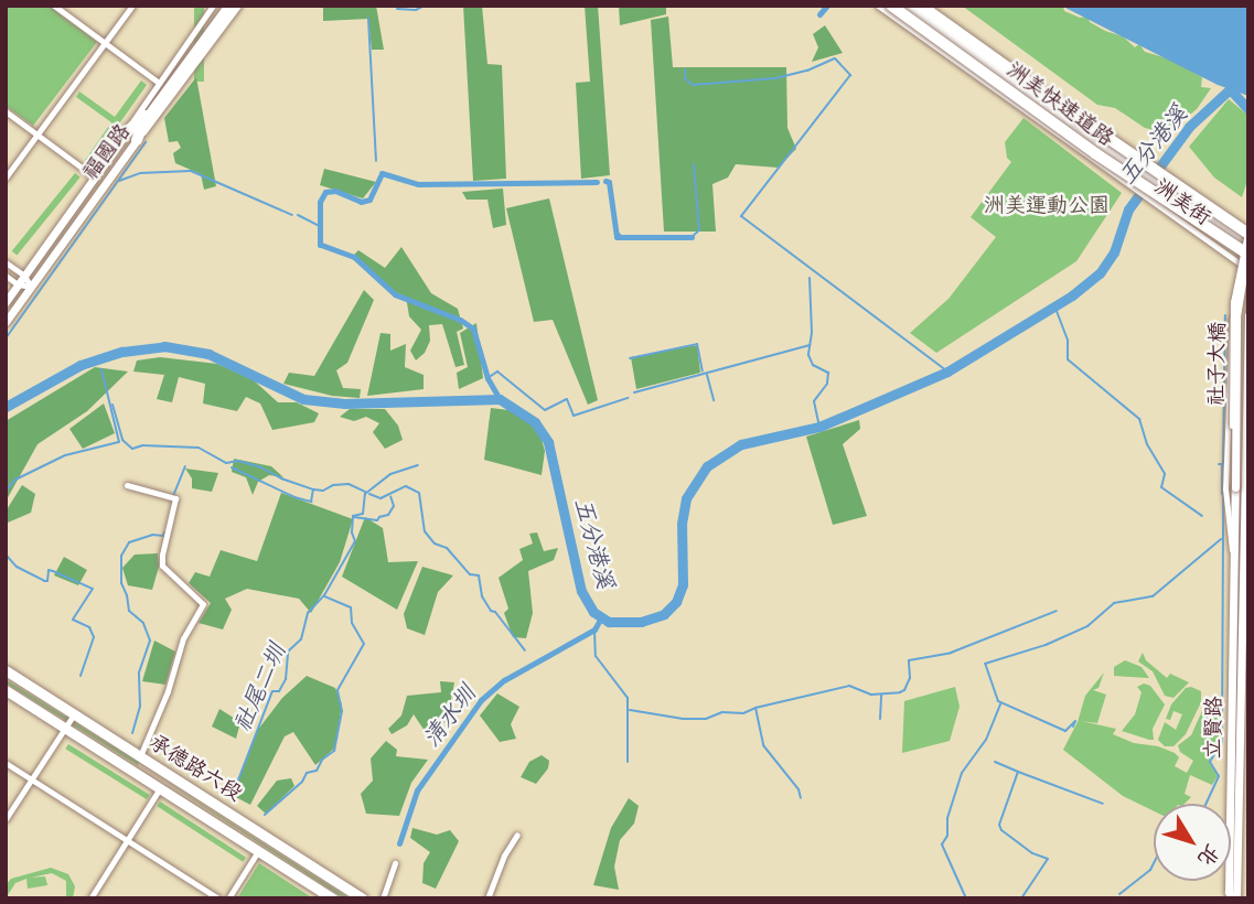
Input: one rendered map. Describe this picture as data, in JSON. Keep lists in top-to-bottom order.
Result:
{
  "streets": {
    "highway": ["洲美快速道路"],
    "main road": ["承德路六段"],
    "street": [
      "福國路",
      "洲美街",
      "社子大橋",
      "立賢路"
    ]
  },
  "crossings": [
    ["洲美街", "立賢路"],
    ["社子大橋", "立賢路"]
  ],
  "water": ["五分港溪", "社尾二圳", "清水圳"],
  "parks": ["洲美運動公園"],
  "north": "bottom right"
}
